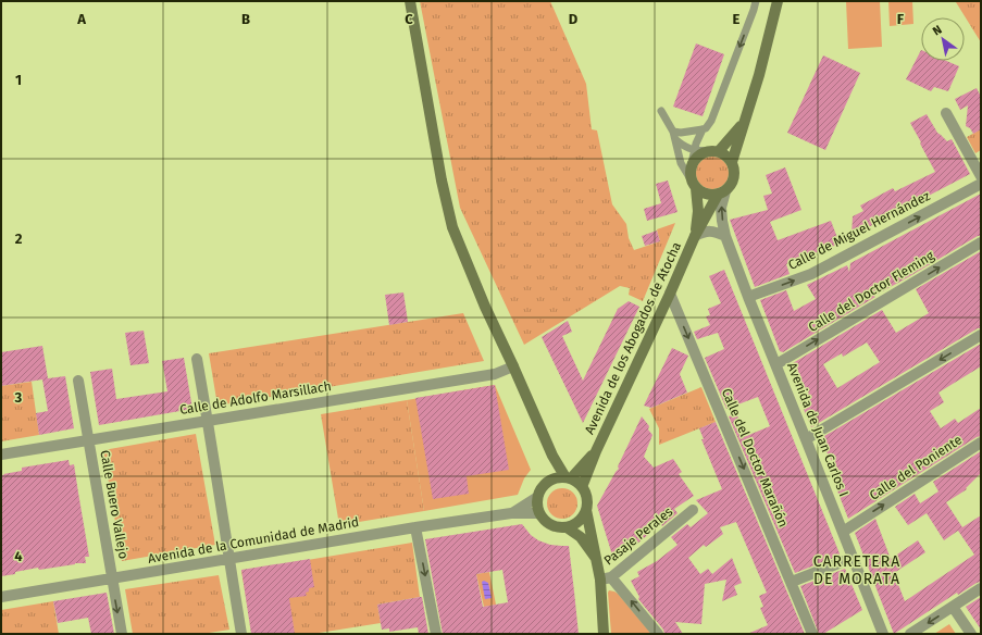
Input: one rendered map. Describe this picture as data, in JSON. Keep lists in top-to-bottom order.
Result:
{
  "streets": {
    "main road": ["Avenida de los Abogados de Atocha"],
    "street": [
      "Calle de Miguel Hernández",
      "Calle del Doctor Fleming",
      "Calle de Adolfo Marsillach",
      "Avenida de Juan Carlos I",
      "Calle del Doctor Marañón",
      "Calle del Poniente",
      "Calle Buero Vallejo",
      "Pasaje Perales",
      "Avenida de la Comunidad de Madrid"
    ]
  },
  "crossings": [
    ["Calle de Miguel Hernández", "Avenida de Juan Carlos I"],
    ["Calle del Doctor Fleming", "Avenida de Juan Carlos I"],
    ["Avenida de los Abogados de Atocha", "Avenida de Juan Carlos I"],
    ["Avenida de los Abogados de Atocha", "Calle del Doctor Marañón"],
    ["Calle de Adolfo Marsillach", "Calle Buero Vallejo"],
    ["Avenida de Juan Carlos I", "Calle del Poniente"],
    ["Calle Buero Vallejo", "Avenida de la Comunidad de Madrid"]
  ],
  "one_way": ["Calle de Miguel Hernández", "Calle del Doctor Marañón"],
  "districts": ["CARRETERA DE MORATA"],
  "north": "top left",
  "grid": {
    "columns": [
      "A",
      "B",
      "C",
      "D",
      "E",
      "F"
    ],
    "rows": [
      "1",
      "2",
      "3",
      "4"
    ]
  }
}
